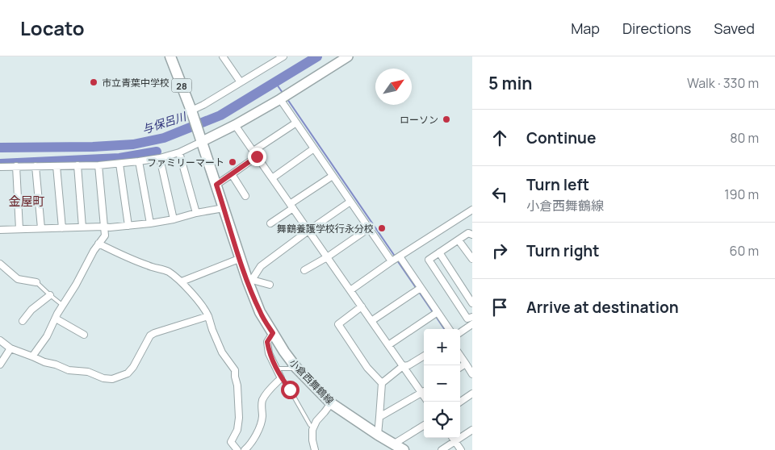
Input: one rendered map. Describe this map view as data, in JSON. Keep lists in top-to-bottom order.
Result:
{
  "streets": {
    "main road": ["28", "小倉西舞鶴線"]
  },
  "districts": ["金屋町"],
  "water": ["与保呂川"],
  "places": [
    "市立青葉中学校",
    "ローソン",
    "ファミリーマート",
    "舞鶴養護学校行永分校"
  ],
  "north": "top right",
  "page": {
    "header": "Locato",
    "nav": ["Map", "Directions", "Saved"],
    "heading": ["5 min", "Walk · 330 m"],
    "list": [
      ["Continue", "80 m"],
      ["Turn left", "小倉西舞鶴線", "190 m"],
      ["Turn right", "60 m"],
      "Arrive at destination"
    ],
    "map_buttons": ["+", "−"]
  }
}
